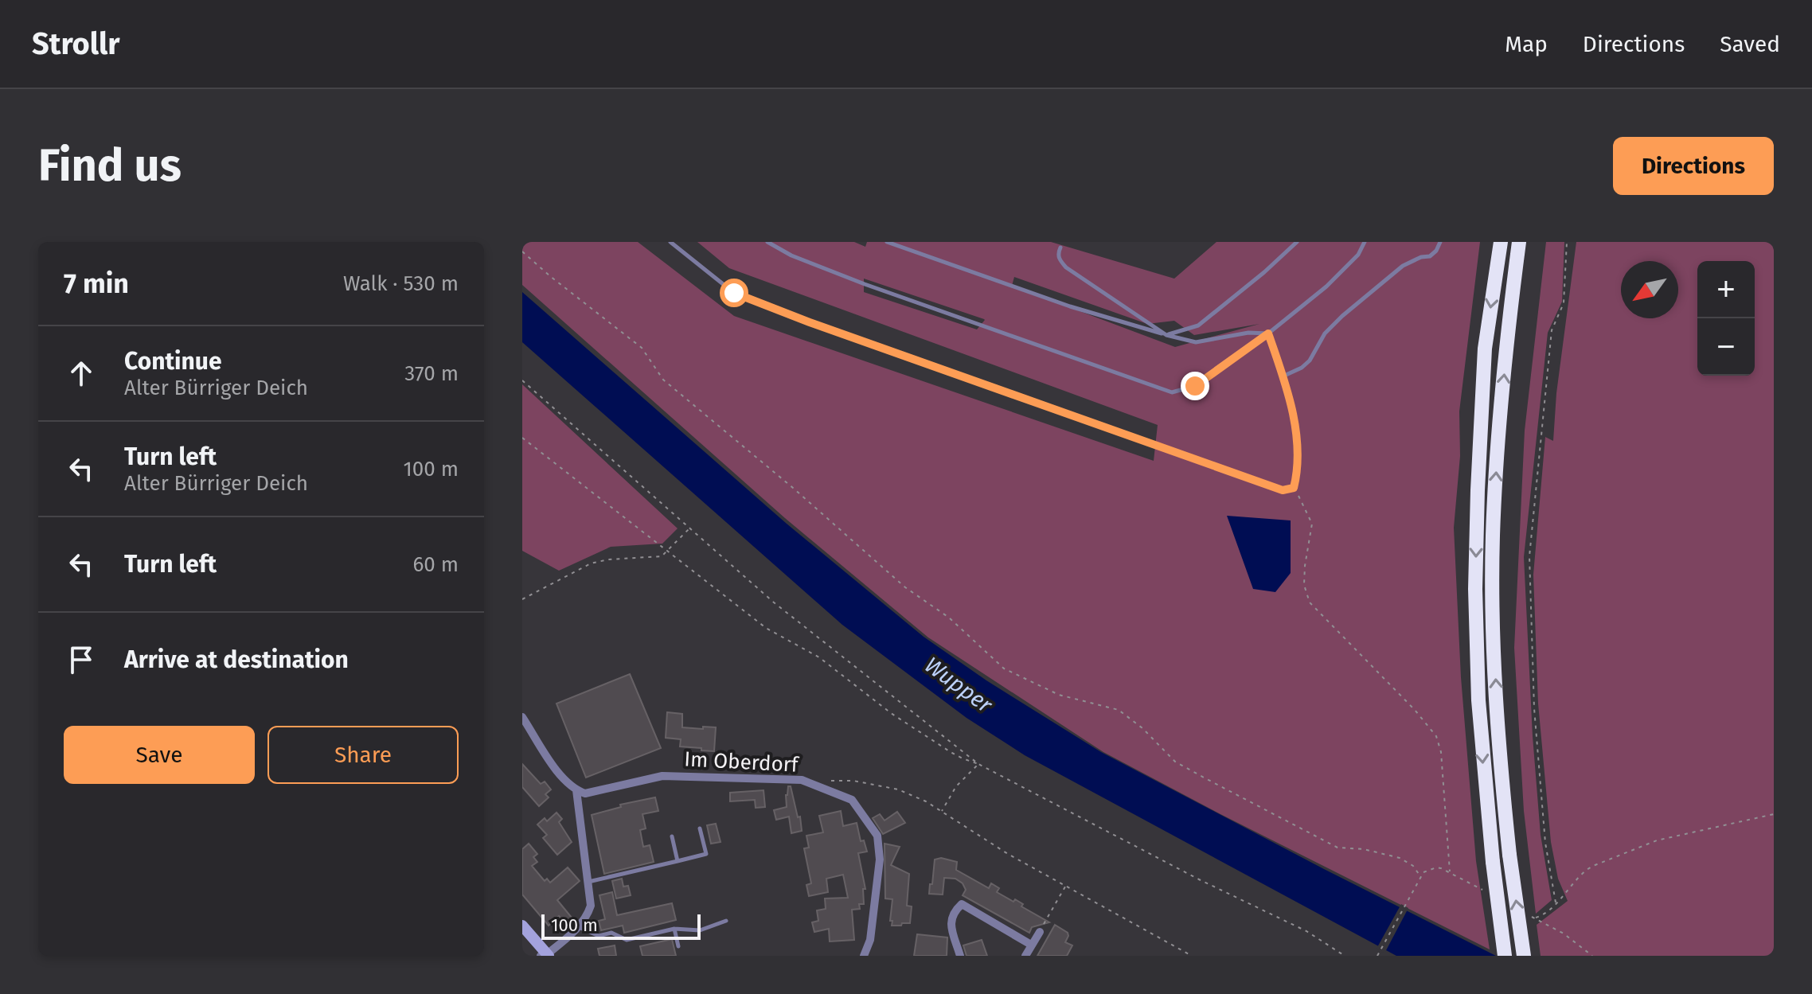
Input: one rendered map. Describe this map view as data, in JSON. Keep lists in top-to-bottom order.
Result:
{
  "streets": {
    "street": ["Im Oberdorf"]
  },
  "water": ["Wupper"],
  "scale_bar": "100 m",
  "north": "bottom left",
  "page": {
    "header": "Strollr",
    "nav": ["Map", "Directions", "Saved"],
    "buttons": [
      "Directions",
      ["Save", "Share"]
    ],
    "title": "Find us",
    "heading": ["7 min", "Walk · 530 m"],
    "map_buttons": ["+", "−"],
    "list": [
      ["Continue", "Alter Bürriger Deich", "370 m"],
      ["Turn left", "Alter Bürriger Deich", "100 m"],
      ["Turn left", "60 m"],
      "Arrive at destination"
    ],
    "scale": "100 m"
  }
}
